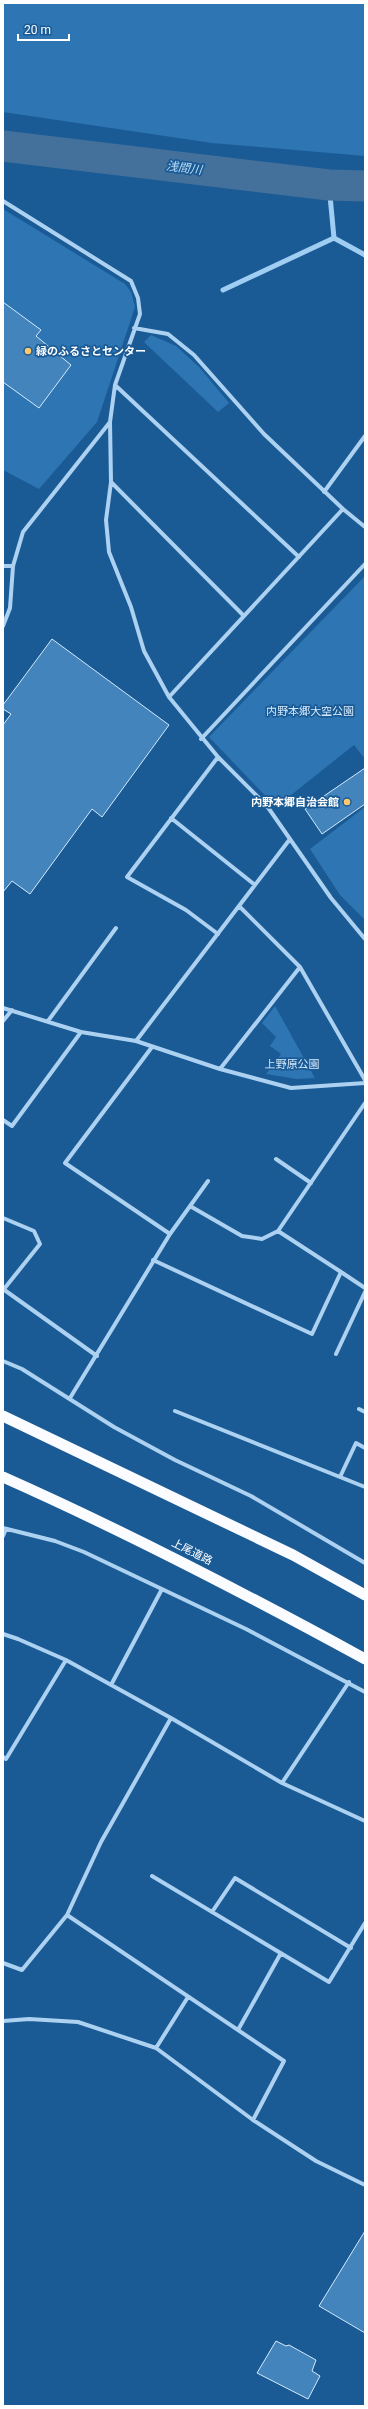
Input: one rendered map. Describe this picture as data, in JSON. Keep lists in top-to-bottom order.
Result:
{
  "streets": {
    "highway": ["上尾道路"]
  },
  "water": ["浅間川"],
  "parks": ["内野本郷大空公園", "上野原公園"],
  "places": ["緑のふるさとセンター", "内野本郷自治会館"],
  "scale_bar": "20 m"
}
